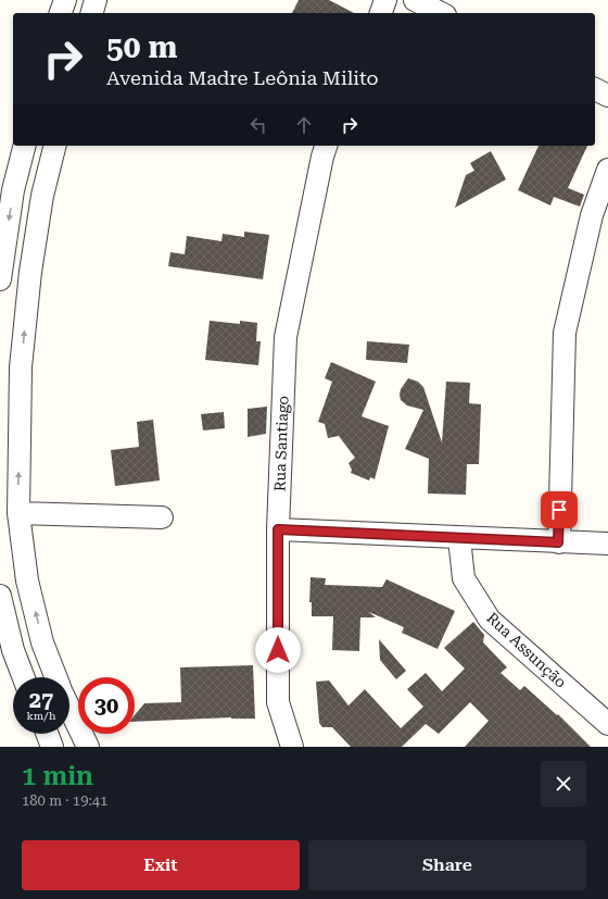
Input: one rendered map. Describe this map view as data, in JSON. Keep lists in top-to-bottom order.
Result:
{
  "streets": {
    "street": ["Rua Santiago", "Rua Assunção"]
  },
  "page": {
    "turn": ["50 m", "Avenida Madre Leônia Milito"],
    "speed": "27 km/h",
    "limit": "30",
    "heading": ["1 min", "180 m · 19:41"],
    "buttons": ["Exit", "Share"]
  }
}
